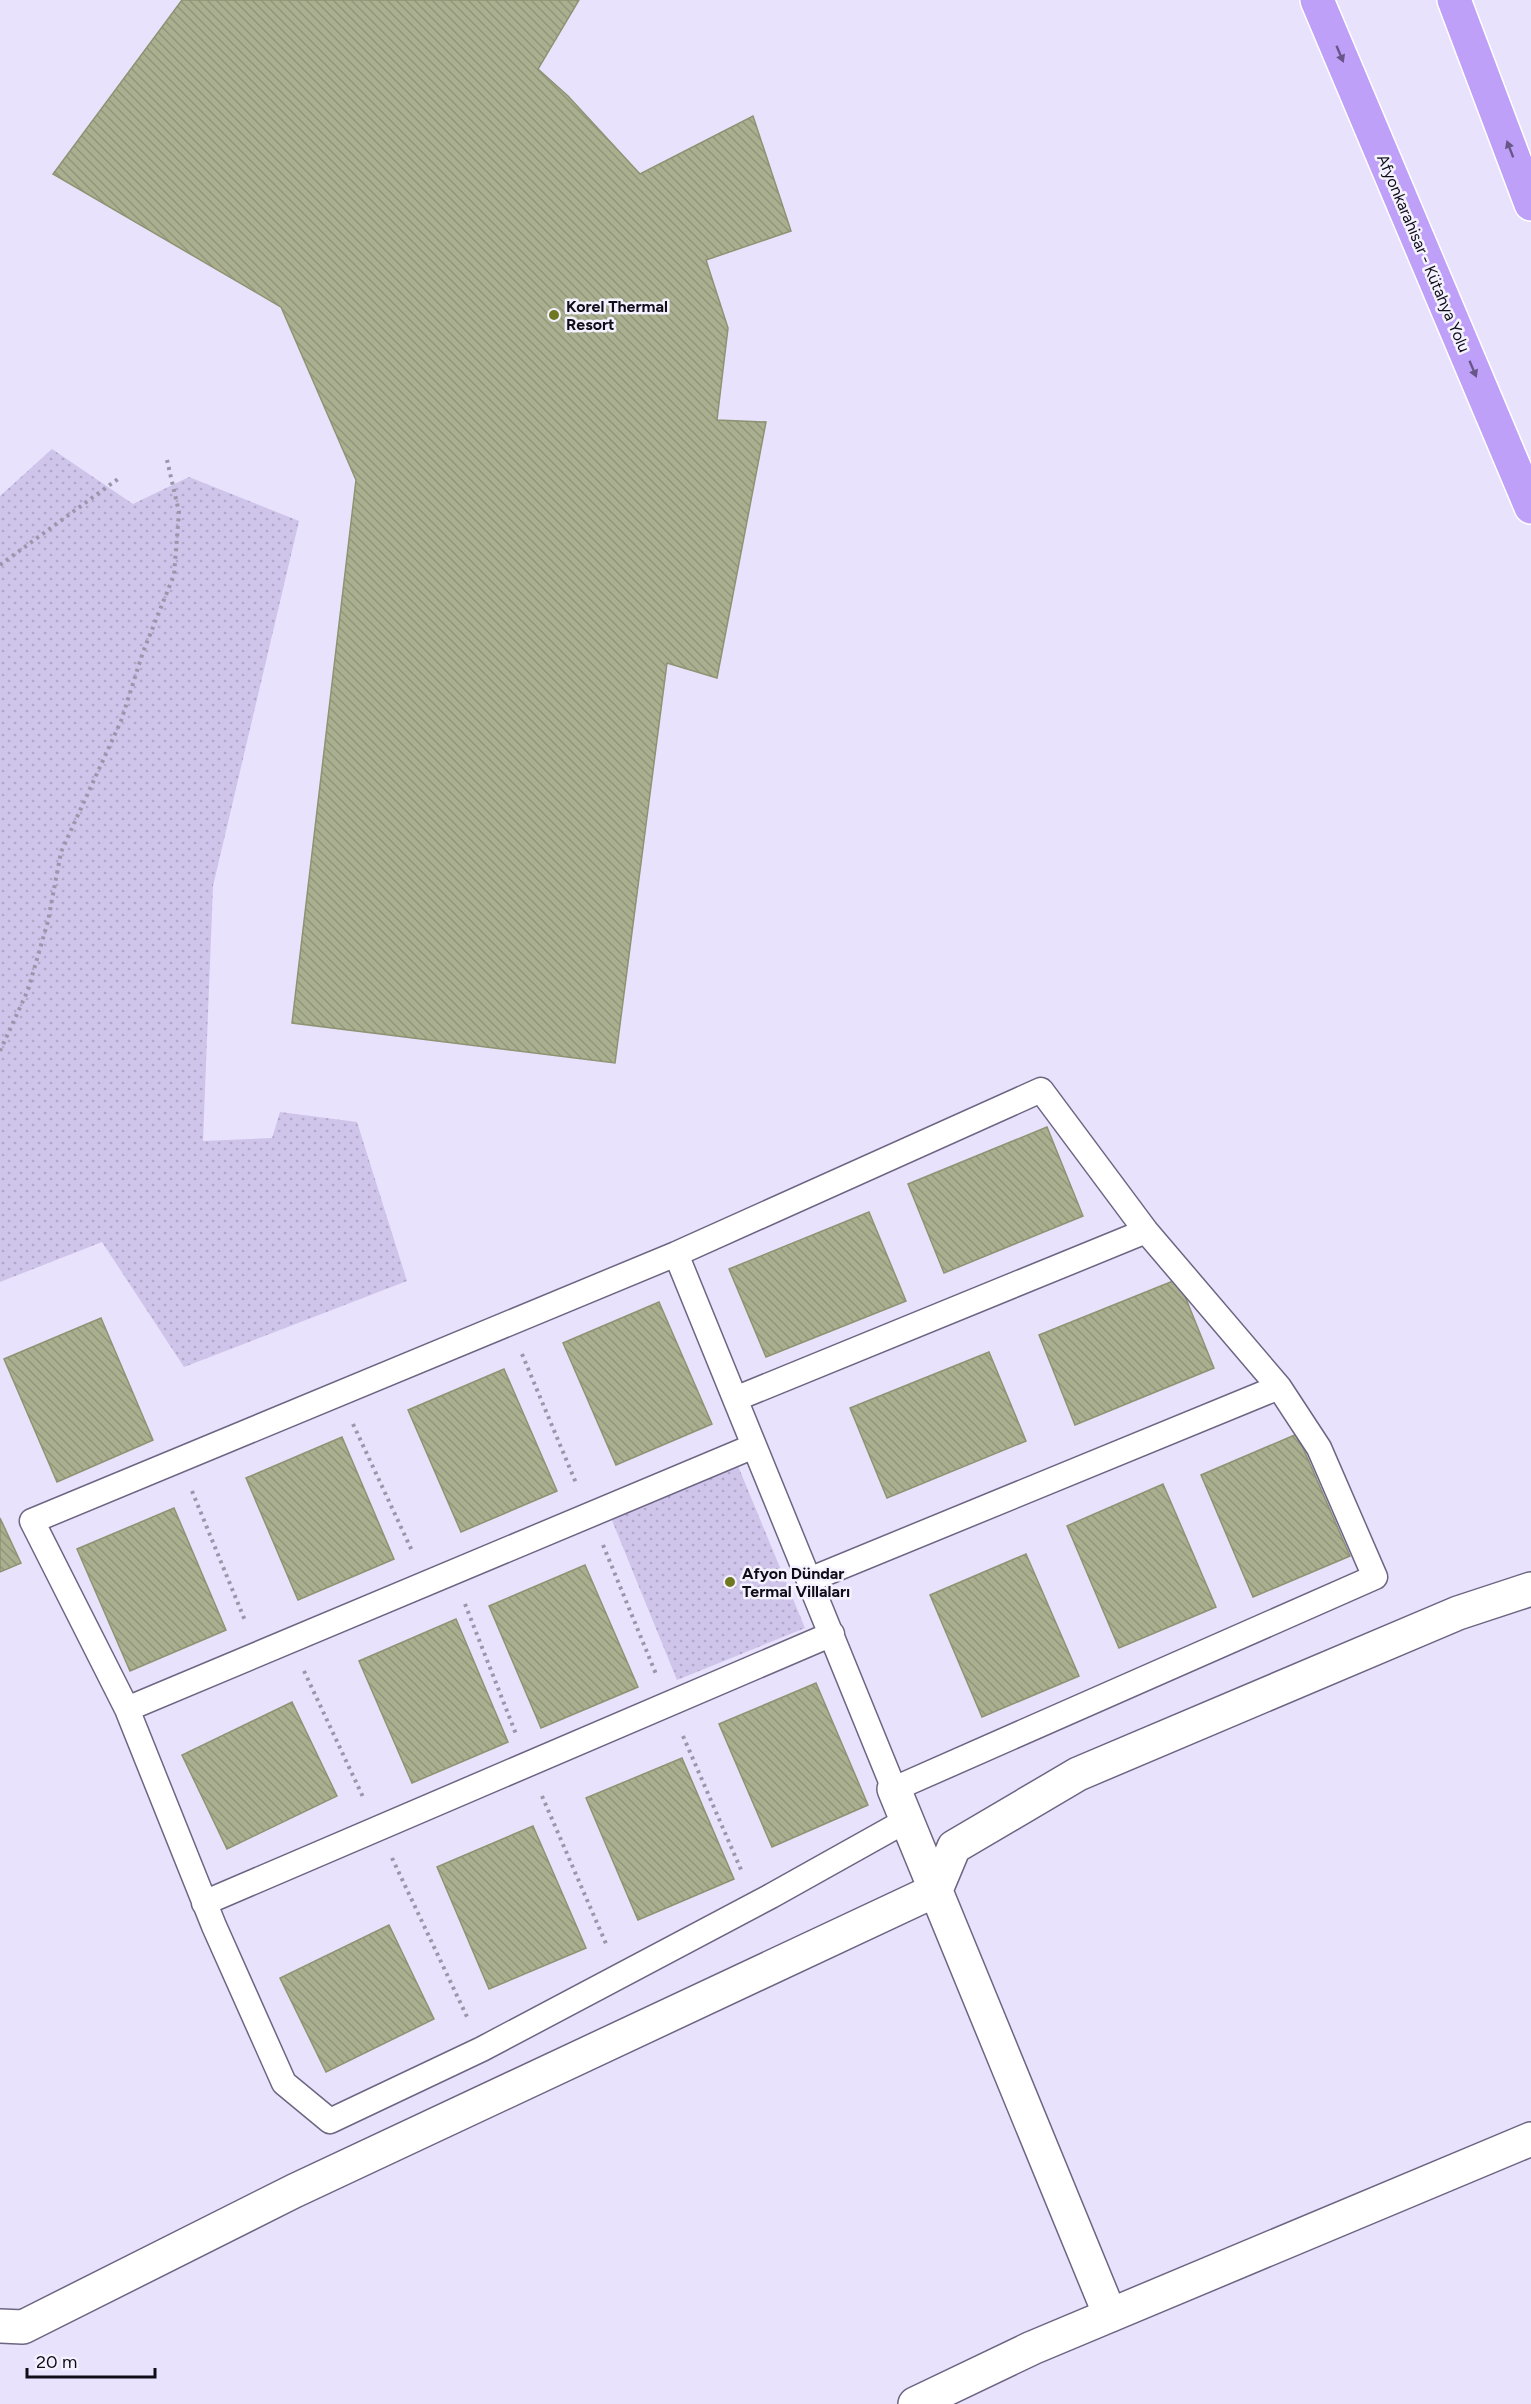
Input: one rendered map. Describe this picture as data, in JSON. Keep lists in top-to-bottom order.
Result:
{
  "streets": {
    "highway": ["Afyonkarahisar - Kütahya Yolu"]
  },
  "places": ["Korel Thermal Resort", "Afyon Dündar Termal Villaları"],
  "scale_bar": "20 m"
}
